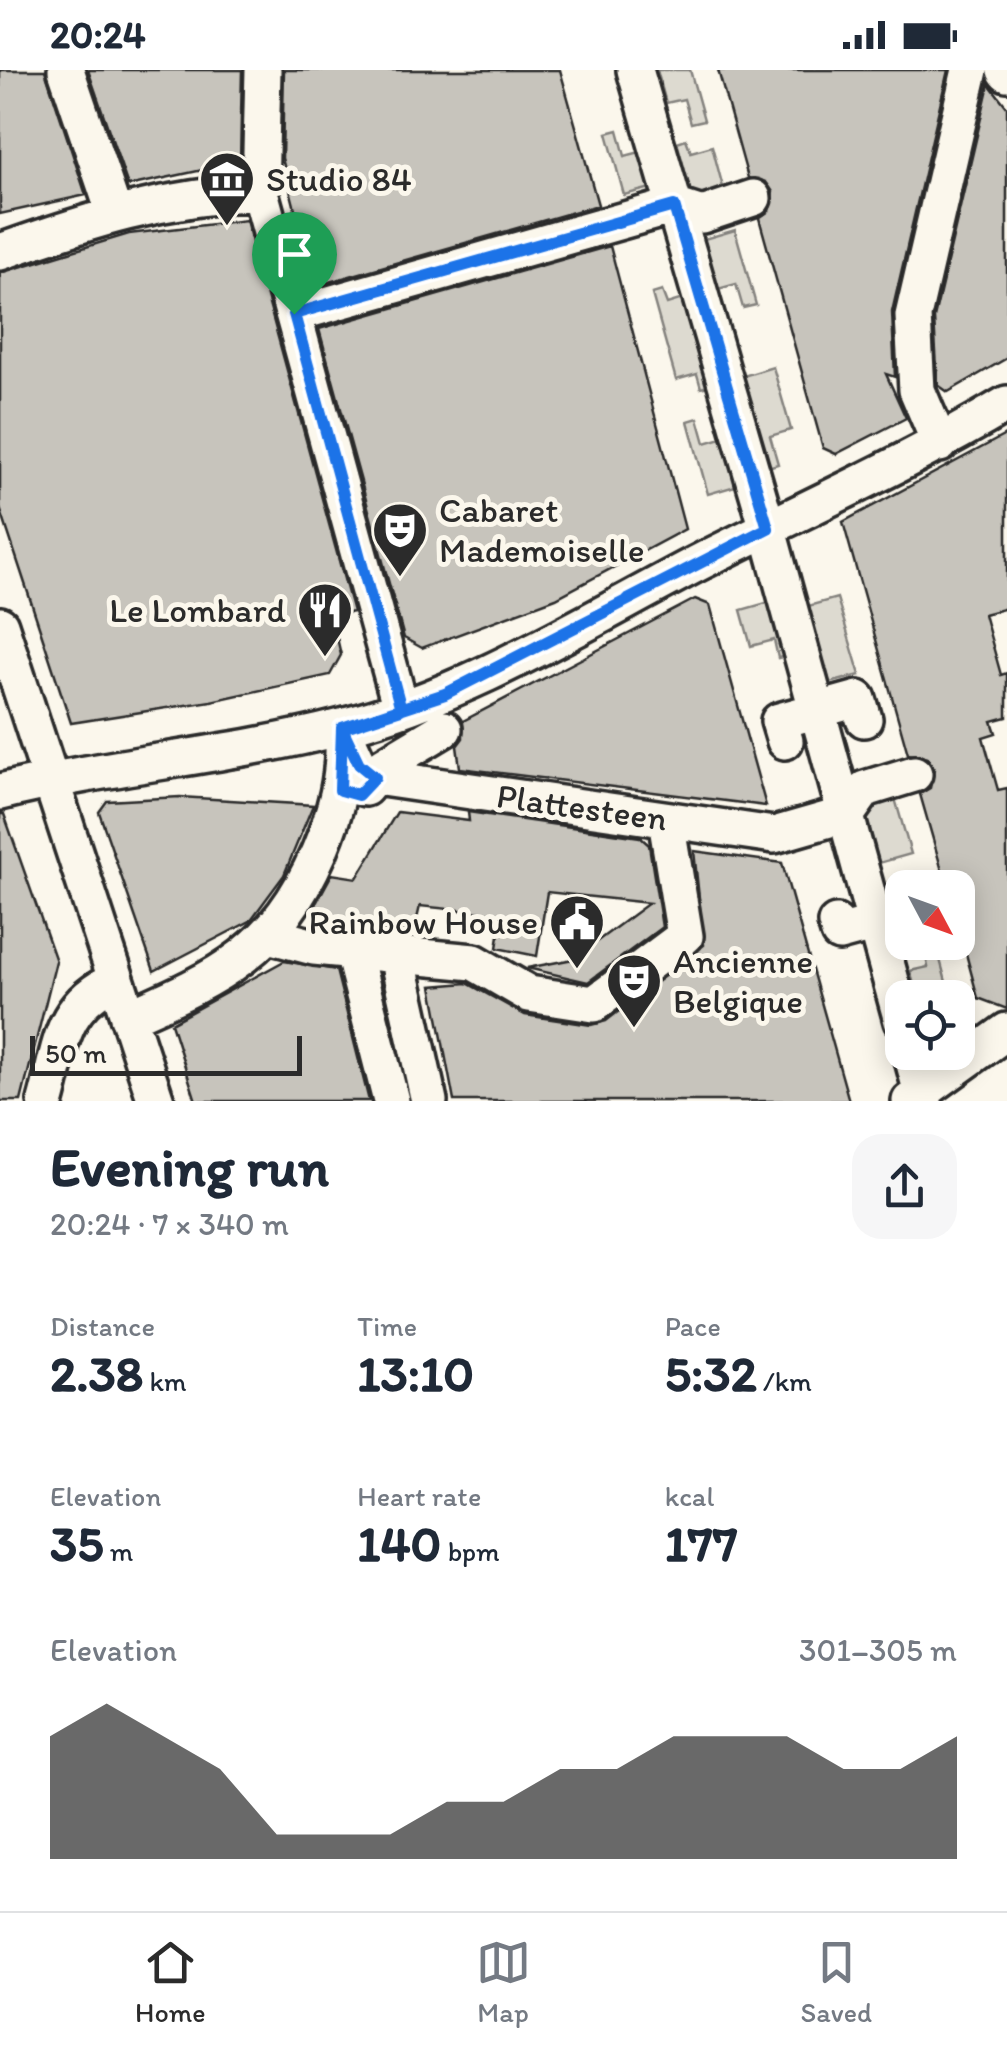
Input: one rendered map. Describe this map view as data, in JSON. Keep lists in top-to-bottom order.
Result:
{
  "streets": {
    "street": ["Plattesteen"]
  },
  "places": {
    "museum": ["Studio 84"],
    "theatre": ["Cabaret Mademoiselle", "Ancienne Belgique"],
    "restaurant": ["Le Lombard"],
    "public building": ["Rainbow House"]
  },
  "scale_bar": "50 m",
  "north": "bottom right",
  "page": {
    "status": "20:24",
    "scale": "50 m",
    "heading": ["Evening run", "20:24 · 7 × 340 m"],
    "stats": [
      ["Distance", "2.38 km"],
      ["Time", "13:10"],
      ["Pace", "5:32 /km"],
      ["Elevation", "35 m"],
      ["Heart rate", "140 bpm"],
      ["kcal", "177"]
    ],
    "chart": ["Elevation", "301–305 m"],
    "tabs": ["Home", "Map", "Saved"]
  }
}
